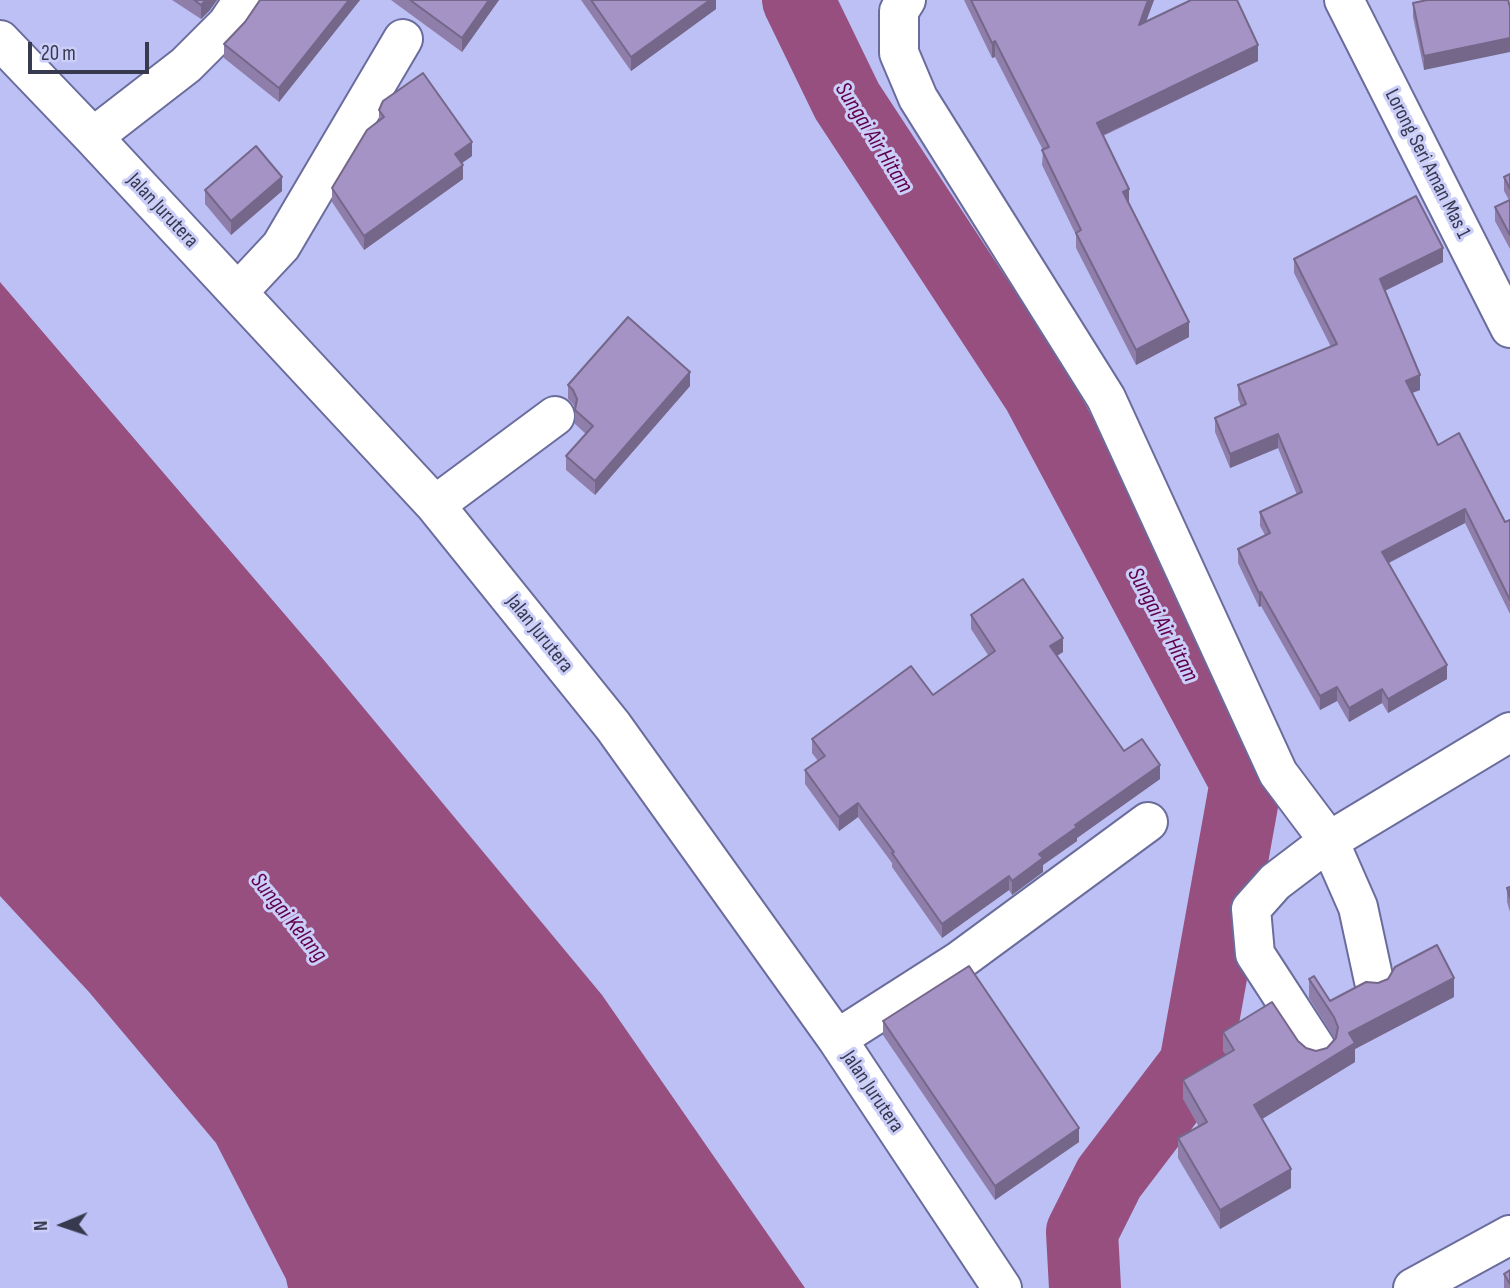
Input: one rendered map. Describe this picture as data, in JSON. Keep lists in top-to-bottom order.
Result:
{
  "streets": {
    "street": ["Lorong Seri Aman Mas 1", "Jalan Jurutera"]
  },
  "water": ["Sungai Air Hitam", "Sungai Kelang"],
  "scale_bar": "20 m",
  "north": "left"
}
